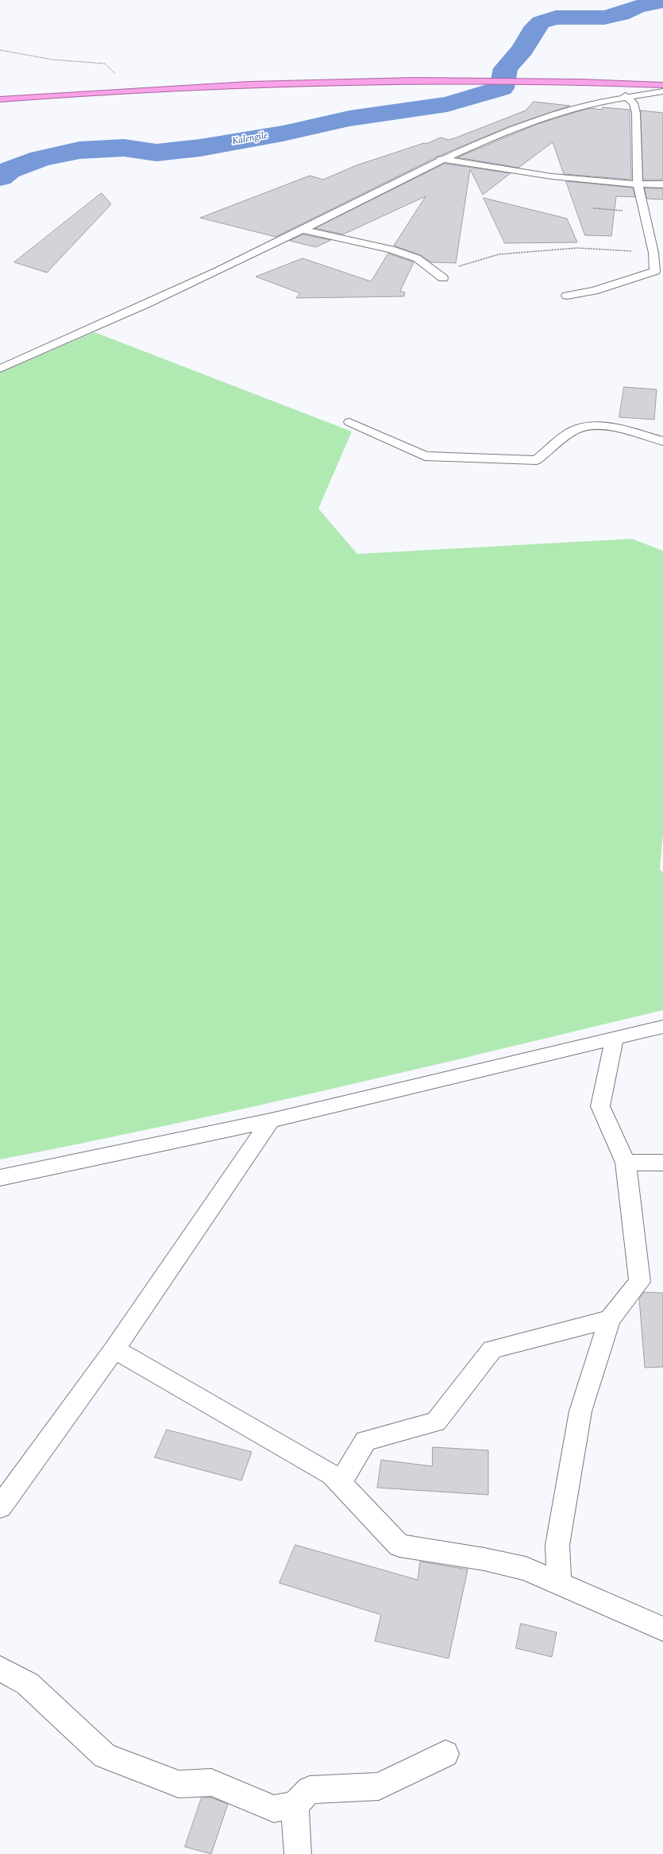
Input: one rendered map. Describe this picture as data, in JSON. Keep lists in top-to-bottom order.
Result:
{
  "water": ["Kalengile"]
}
